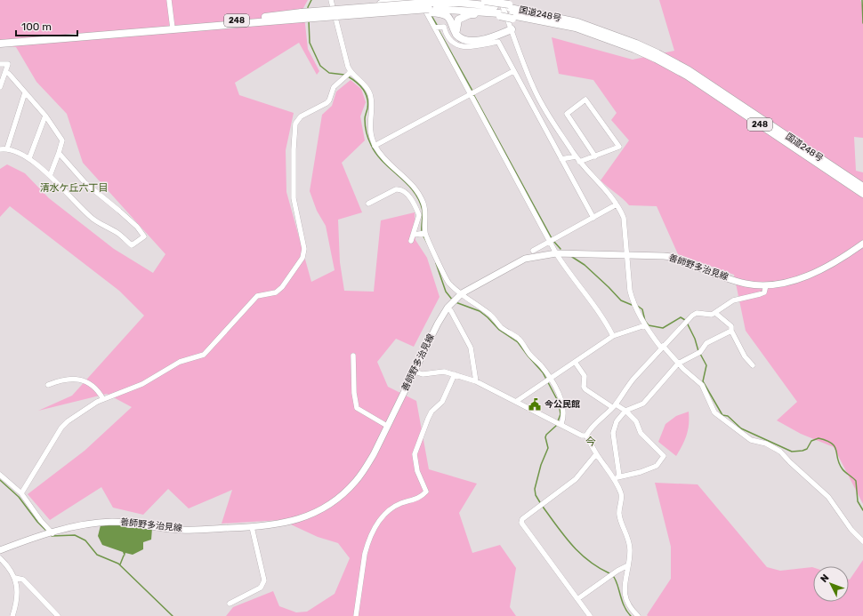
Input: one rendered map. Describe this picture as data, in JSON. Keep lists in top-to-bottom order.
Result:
{
  "streets": {
    "highway": ["国道248号", "248"],
    "main road": ["善師野多治見線"]
  },
  "districts": ["清水ケ丘六丁目", "今"],
  "places": {
    "public building": ["今公民館"]
  },
  "scale_bar": "100 m",
  "north": "top left"
}
